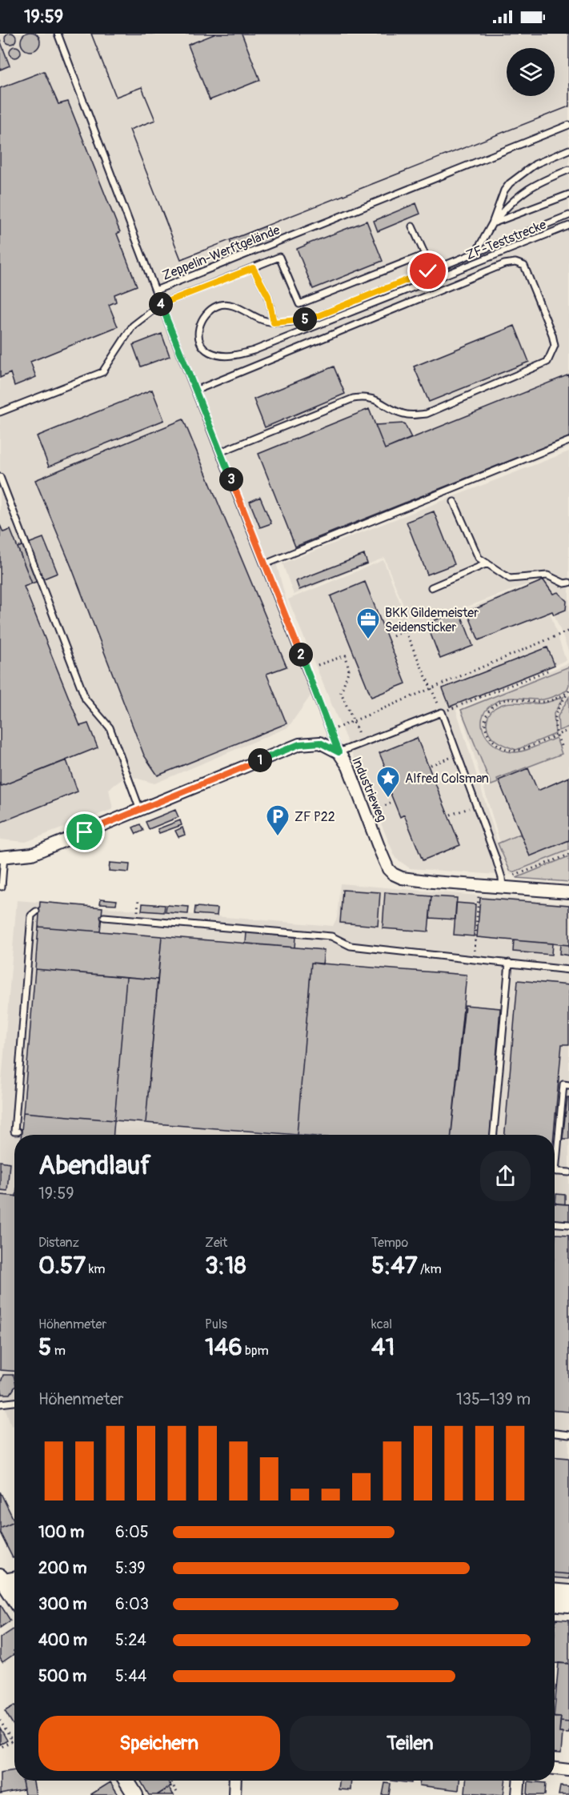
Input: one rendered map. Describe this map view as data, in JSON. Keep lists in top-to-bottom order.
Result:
{
  "streets": {
    "street": ["Industrieweg"],
    "lane": ["ZF-Teststrecke", "Zeppelin-Werftgelände"]
  },
  "crossings": [
    ["Zeppelin-Werftgelände", "Industrieweg"]
  ],
  "places": {
    "office": ["BKK Gildemeister Seidensticker"],
    "place": ["Alfred Colsman"],
    "parking": ["ZF P22"]
  },
  "page": {
    "status": "19:59",
    "pins": [
      "4",
      "5",
      "3",
      "2",
      "1"
    ],
    "heading": ["Abendlauf", "19:59"],
    "stats": [
      ["Distanz", "0.57 km"],
      ["Zeit", "3:18"],
      ["Tempo", "5:47 /km"],
      ["Höhenmeter", "5 m"],
      ["Puls", "146 bpm"],
      ["kcal", "41"]
    ],
    "chart": ["Höhenmeter", "135–139 m"],
    "list": [
      {
        "name": "100 m",
        "note": "6:05"
      },
      {
        "name": "200 m",
        "note": "5:39"
      },
      {
        "name": "300 m",
        "note": "6:03"
      },
      {
        "name": "400 m",
        "note": "5:24"
      },
      {
        "name": "500 m",
        "note": "5:44"
      }
    ],
    "buttons": ["Speichern", "Teilen"]
  }
}
